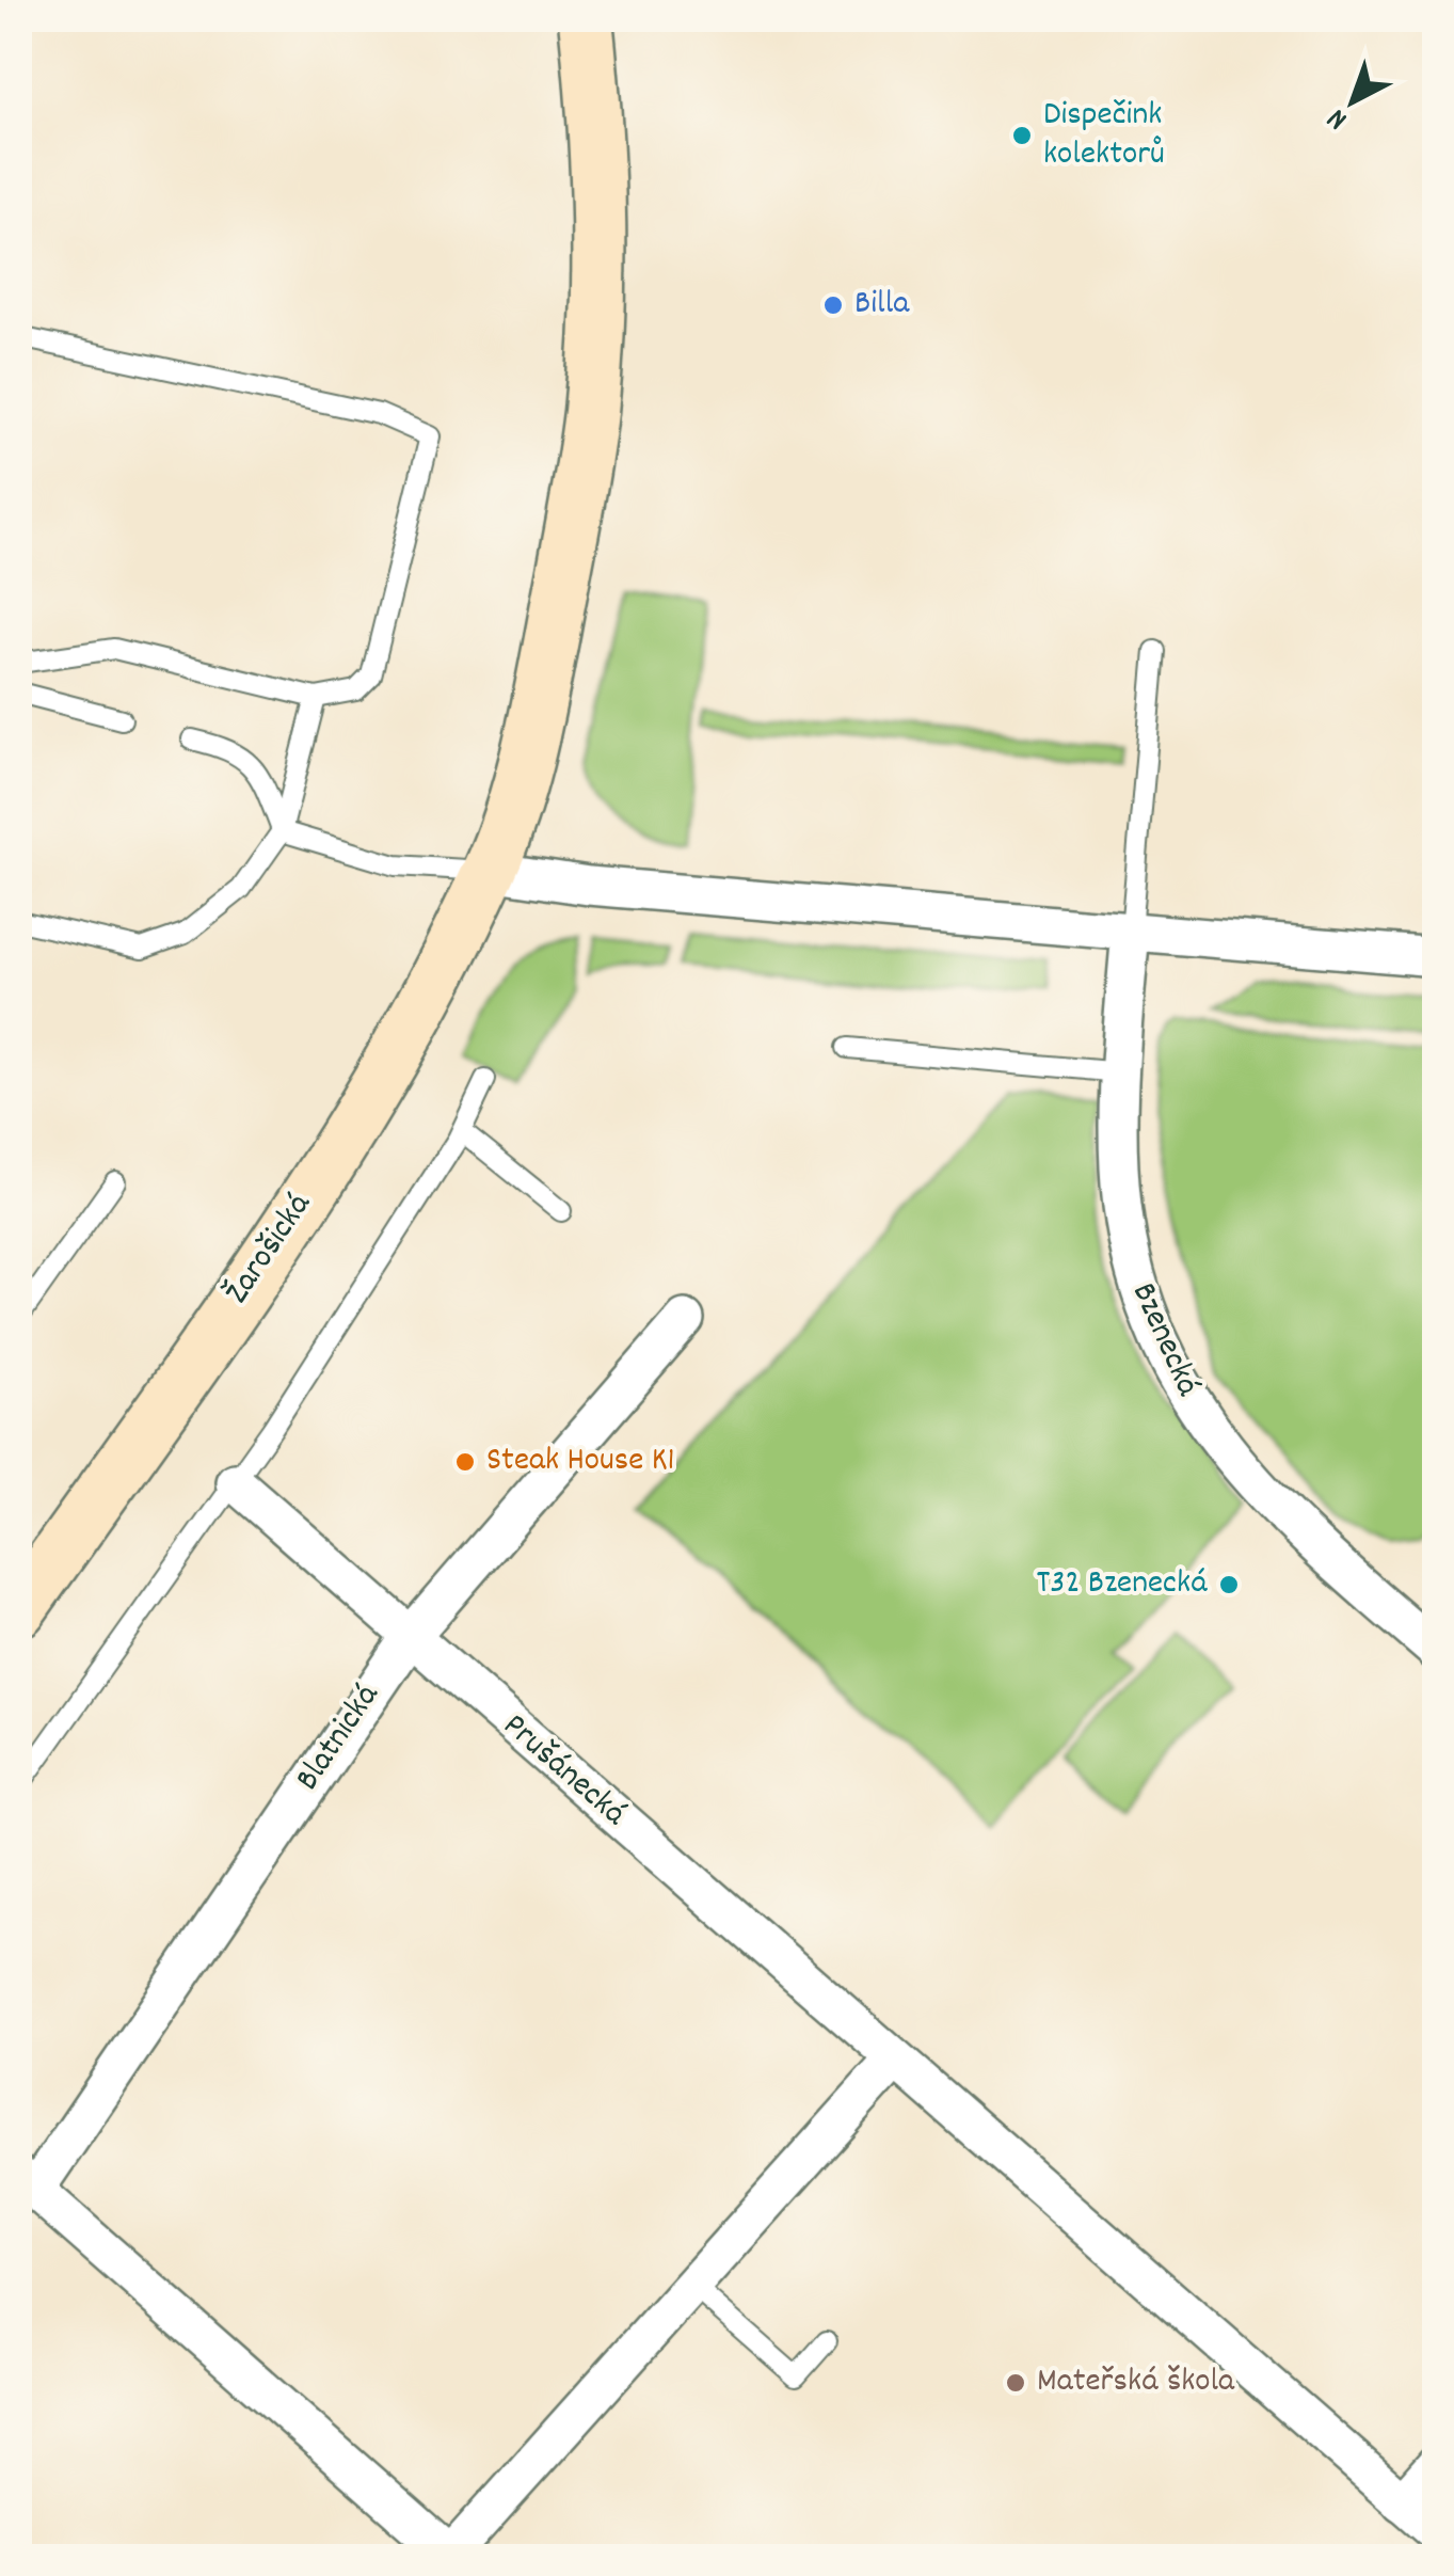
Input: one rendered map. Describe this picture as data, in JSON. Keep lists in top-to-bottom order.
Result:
{
  "streets": {
    "main road": ["Žarošická"],
    "street": ["Bzenecká", "Blatnická", "Prušánecká"]
  },
  "crossings": [
    ["Blatnická", "Prušánecká"]
  ],
  "places": [
    "Dispečink kolektorů",
    "Billa",
    "Steak House K1",
    "T32 Bzenecká",
    "Mateřská škola"
  ],
  "north": "bottom left"
}
